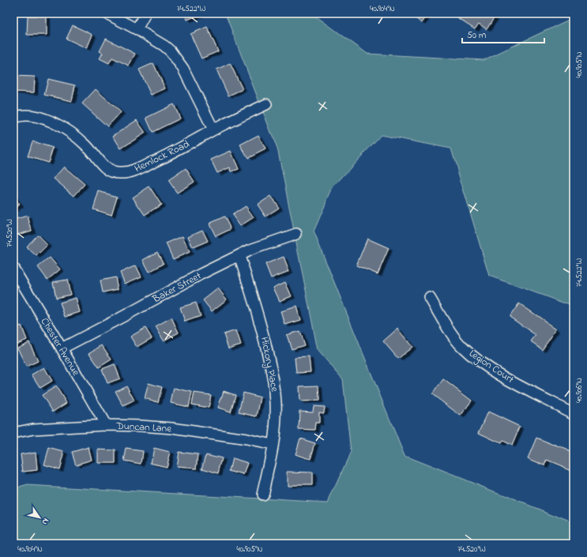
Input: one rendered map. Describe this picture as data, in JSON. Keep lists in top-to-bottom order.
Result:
{
  "streets": {
    "street": [
      "Hemlock Road",
      "Baker Street",
      "Chester Avenue",
      "Hickory Place",
      "Legion Court",
      "Duncan Lane"
    ]
  },
  "crossings": [
    ["Baker Street", "Chester Avenue"],
    ["Baker Street", "Hickory Place"],
    ["Chester Avenue", "Duncan Lane"],
    ["Hickory Place", "Duncan Lane"]
  ],
  "scale_bar": "50 m",
  "north": "bottom right",
  "coordinates": [
    "74.522°W",
    "40.904°N",
    "40.905°N",
    "74.520°W",
    "40.906°N"
  ]
}
